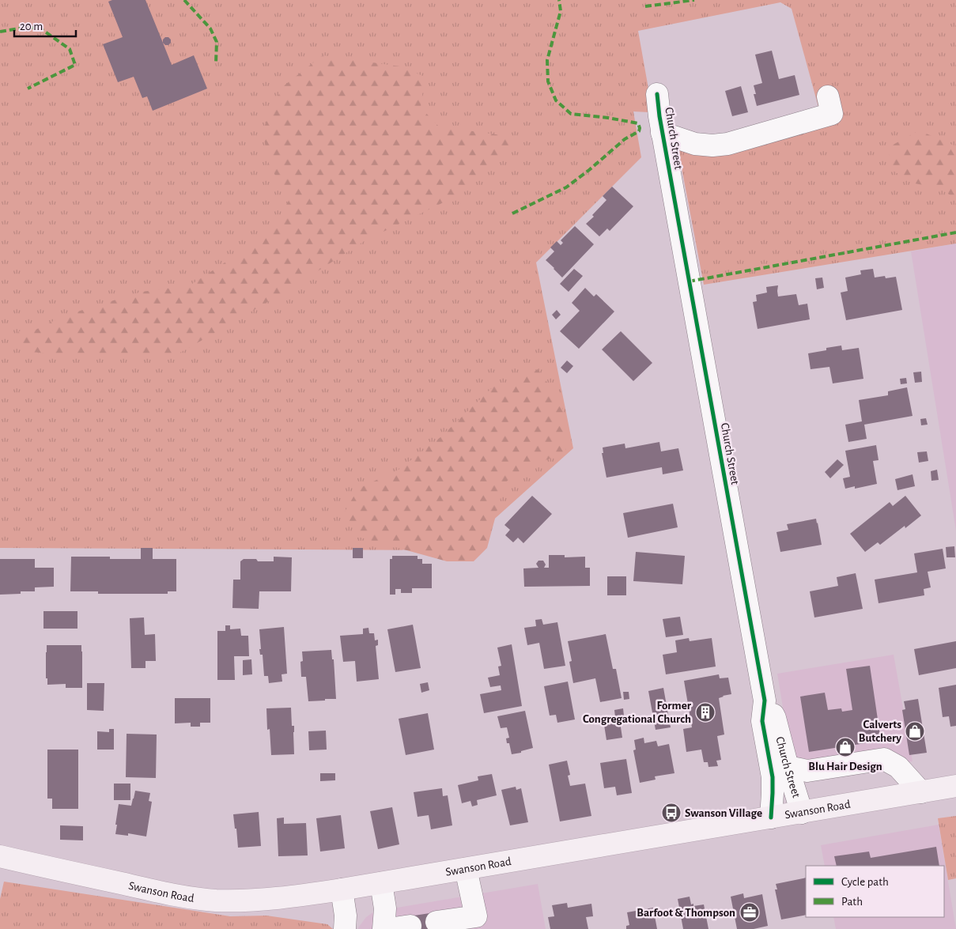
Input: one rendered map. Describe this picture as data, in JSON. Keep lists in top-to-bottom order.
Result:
{
  "streets": {
    "main road": ["Swanson Road"],
    "street": ["Church Street"]
  },
  "crossings": [
    ["Church Street", "Swanson Road"]
  ],
  "places": {
    "building": ["Former Congregational Church"],
    "shop": ["Calverts Butchery", "Blu Hair Design"],
    "bus stop": ["Swanson Village"],
    "office": ["Barfoot & Thompson"]
  },
  "legend": ["Cycle path", "Path"],
  "scale_bar": "20 m"
}
